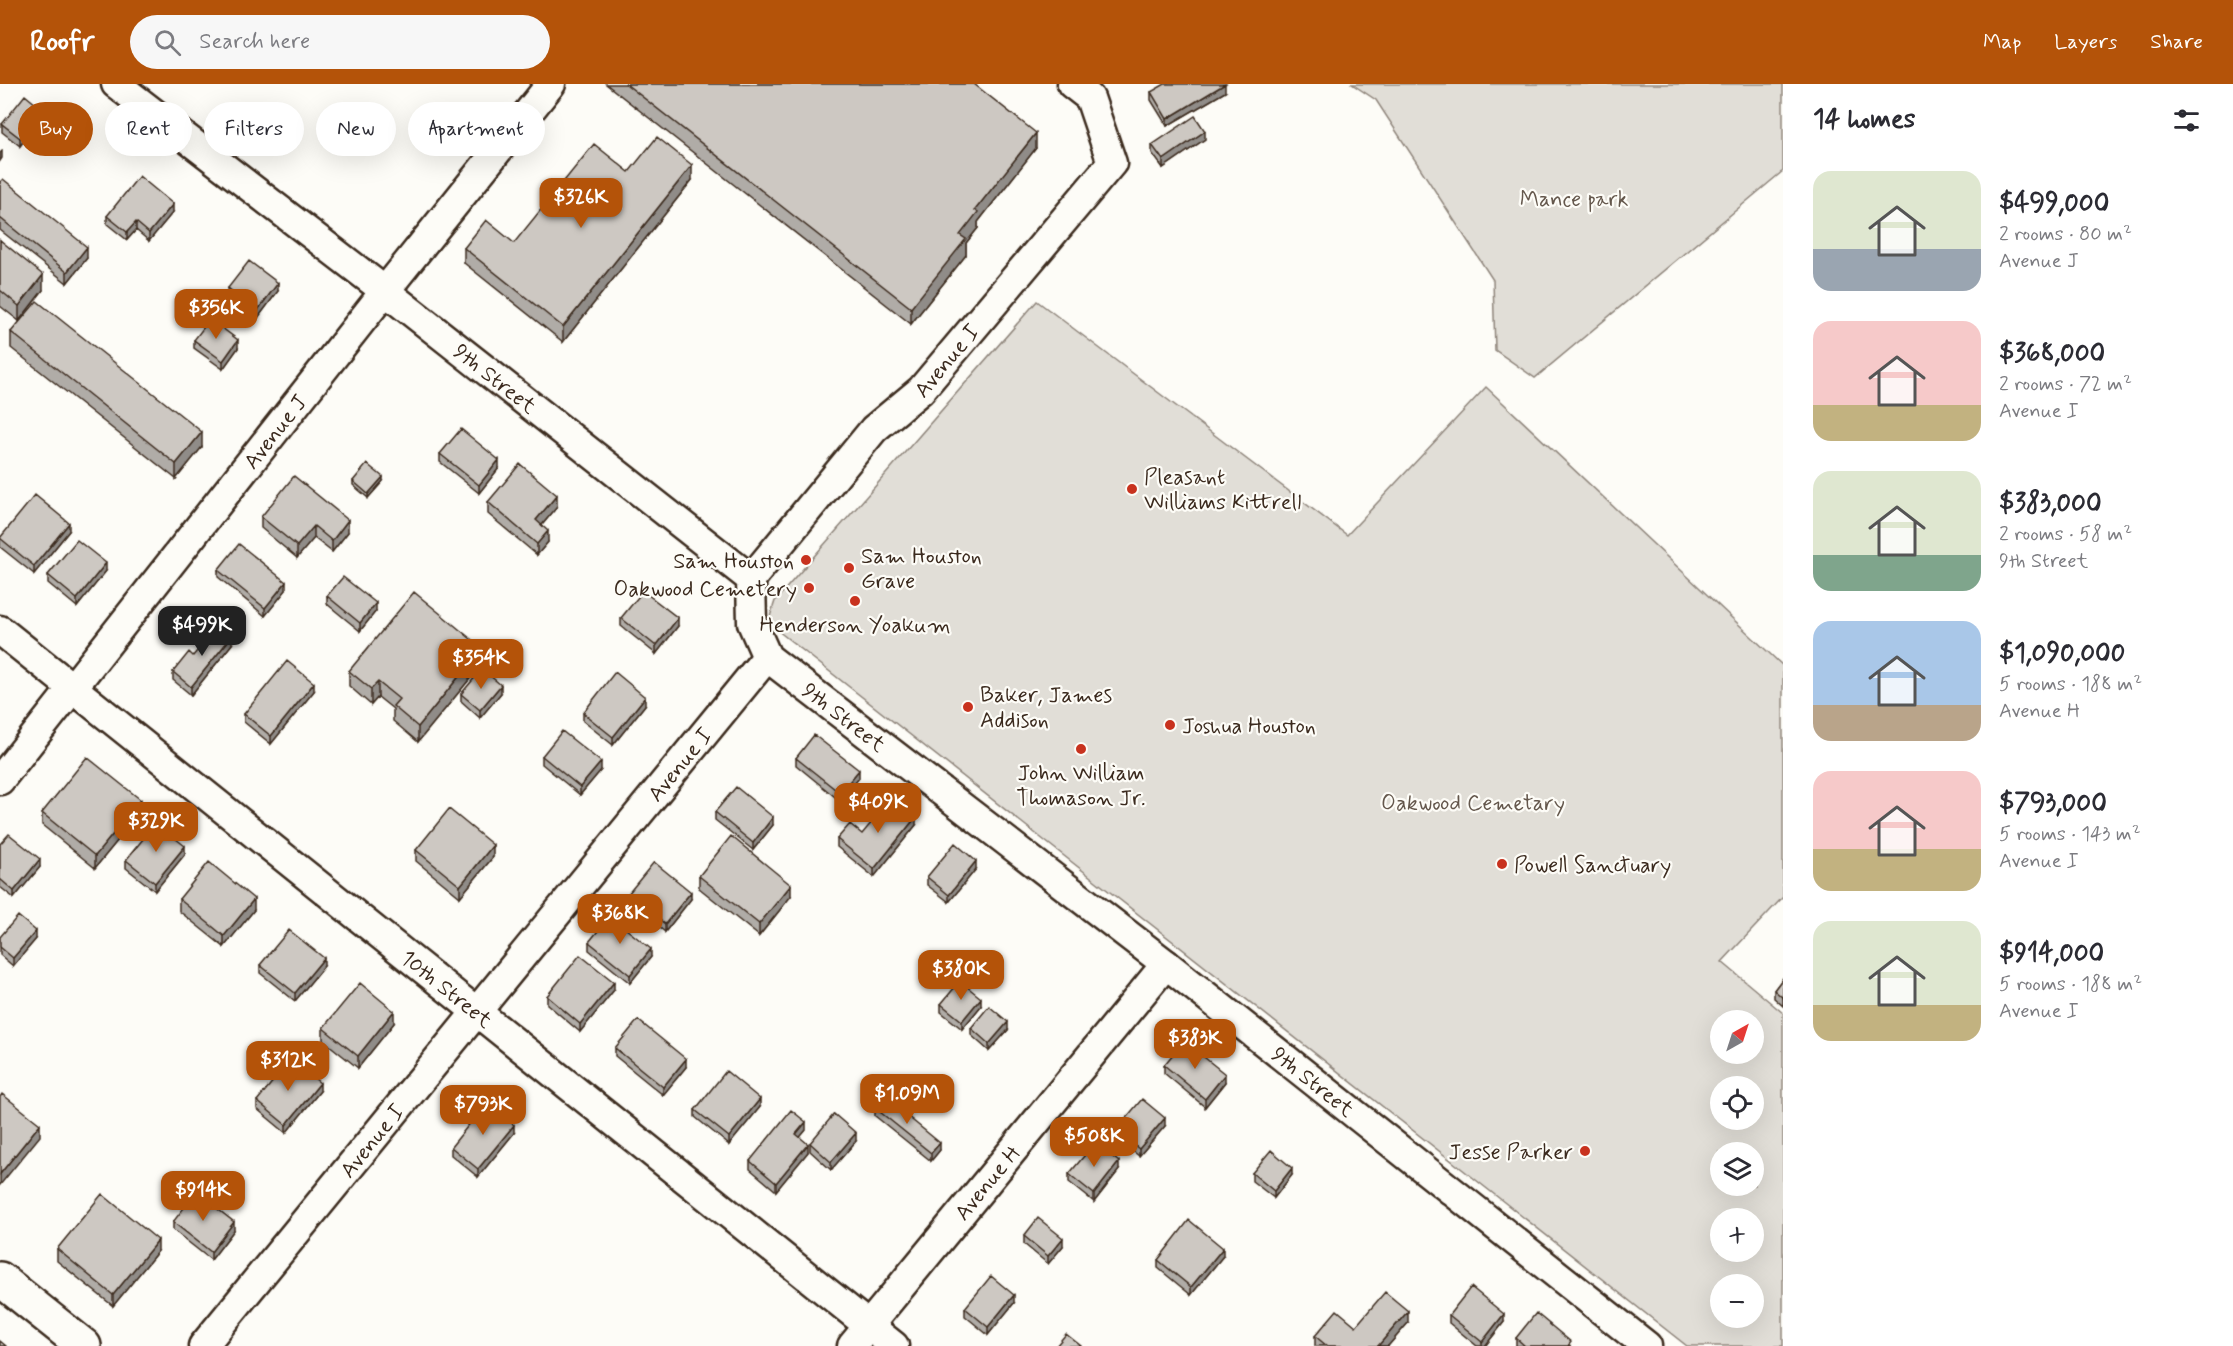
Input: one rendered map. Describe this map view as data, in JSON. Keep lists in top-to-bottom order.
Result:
{
  "streets": {
    "street": [
      "Avenue I",
      "9th Street",
      "Avenue J",
      "10th Street",
      "Avenue H"
    ]
  },
  "crossings": [
    ["Avenue I", "9th Street"],
    ["Avenue I", "10th Street"],
    ["9th Street", "Avenue J"],
    ["9th Street", "Avenue H"],
    ["Avenue J", "10th Street"],
    ["10th Street", "Avenue H"]
  ],
  "parks": ["Mance park", "Oakwood Cemetary"],
  "places": [
    "Pleasant Williams Kittrell",
    "Sam Houston",
    "Sam Houston Grave",
    "Oakwood Cemetery",
    "Henderson Yoakum",
    "Baker, James Addison",
    "Joshua Houston",
    "John William Thomason Jr.",
    "Powell Sanctuary",
    "Jesse Parker"
  ],
  "north": "top right",
  "page": {
    "header": "Roofr",
    "search": "Search here",
    "nav": ["Map", "Layers", "Share"],
    "heading": "14 homes",
    "chip": [
      "Buy",
      "Rent",
      "Filters",
      "New",
      "Apartment"
    ],
    "list": [
      {
        "name": "$499,000",
        "note": "2 rooms · 80 m² · Avenue J"
      },
      {
        "name": "$368,000",
        "note": "2 rooms · 72 m² · Avenue I"
      },
      {
        "name": "$383,000",
        "note": "2 rooms · 58 m² · 9th Street"
      },
      {
        "name": "$1,090,000",
        "note": "5 rooms · 188 m² · Avenue H"
      },
      {
        "name": "$793,000",
        "note": "5 rooms · 143 m² · Avenue I"
      },
      {
        "name": "$914,000",
        "note": "5 rooms · 188 m² · Avenue I"
      }
    ],
    "price": [
      "$326K",
      "$356K",
      "$499K",
      "$354K",
      "$409K",
      "$329K",
      "$368K",
      "$380K",
      "$383K",
      "$312K",
      "$1.09M",
      "$793K",
      "$508K",
      "$914K"
    ],
    "map_buttons": ["+", "−"]
  }
}
